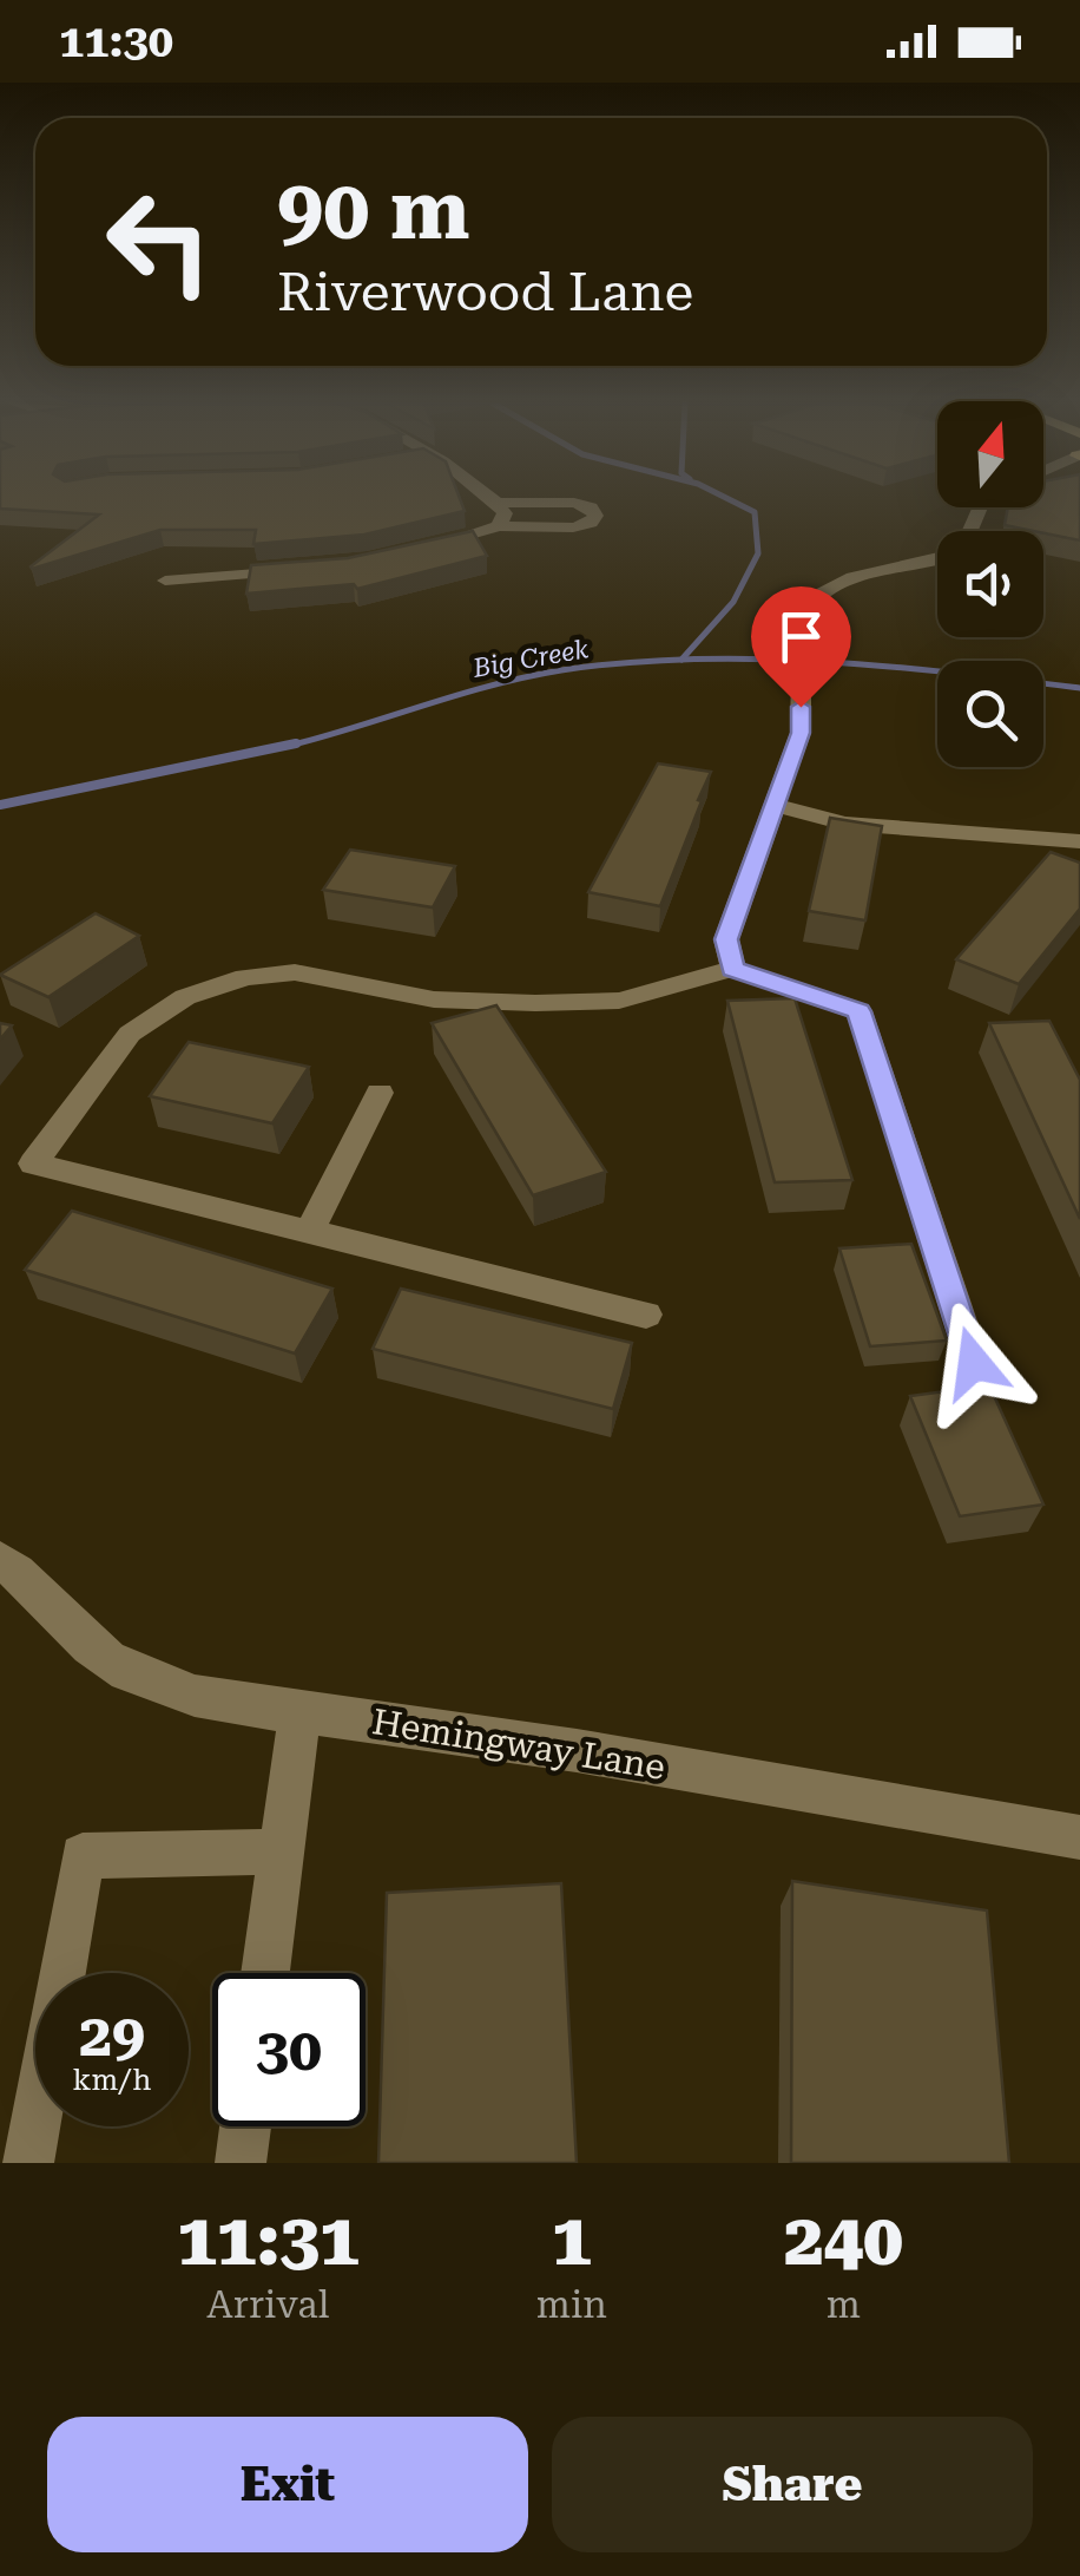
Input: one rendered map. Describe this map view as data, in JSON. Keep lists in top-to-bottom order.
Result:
{
  "streets": {
    "street": ["Hemingway Lane"]
  },
  "water": ["Big Creek"],
  "north": "top",
  "page": {
    "status": "11:30",
    "turn": ["90 m", "Riverwood Lane"],
    "speed": "29 km/h",
    "limit": "30",
    "eta": [
      "11:31",
      "Arrival",
      "1",
      "min",
      "240",
      "m"
    ],
    "buttons": ["Exit", "Share"]
  }
}
